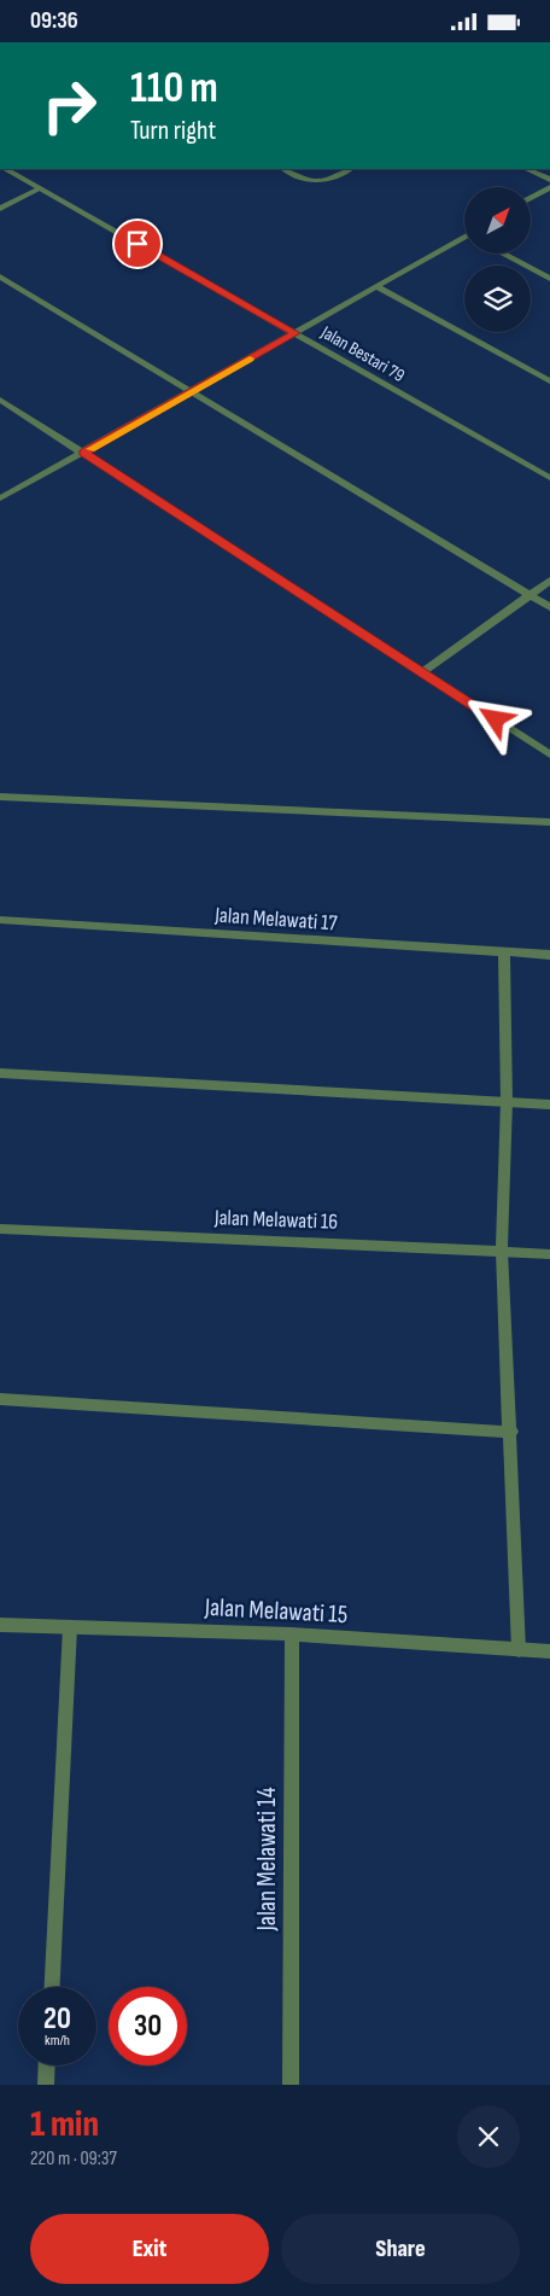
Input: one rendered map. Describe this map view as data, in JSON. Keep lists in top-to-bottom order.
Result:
{
  "streets": {
    "street": [
      "Jalan Bestari 79",
      "Jalan Melawati 17",
      "Jalan Melawati 16",
      "Jalan Melawati 15",
      "Jalan Melawati 14"
    ]
  },
  "crossings": [
    ["Jalan Melawati 15", "Jalan Melawati 14"]
  ],
  "north": "top right",
  "page": {
    "status": "09:36",
    "turn": ["110 m", "Turn right"],
    "speed": "20 km/h",
    "limit": "30",
    "heading": ["1 min", "220 m · 09:37"],
    "buttons": ["Exit", "Share"]
  }
}
